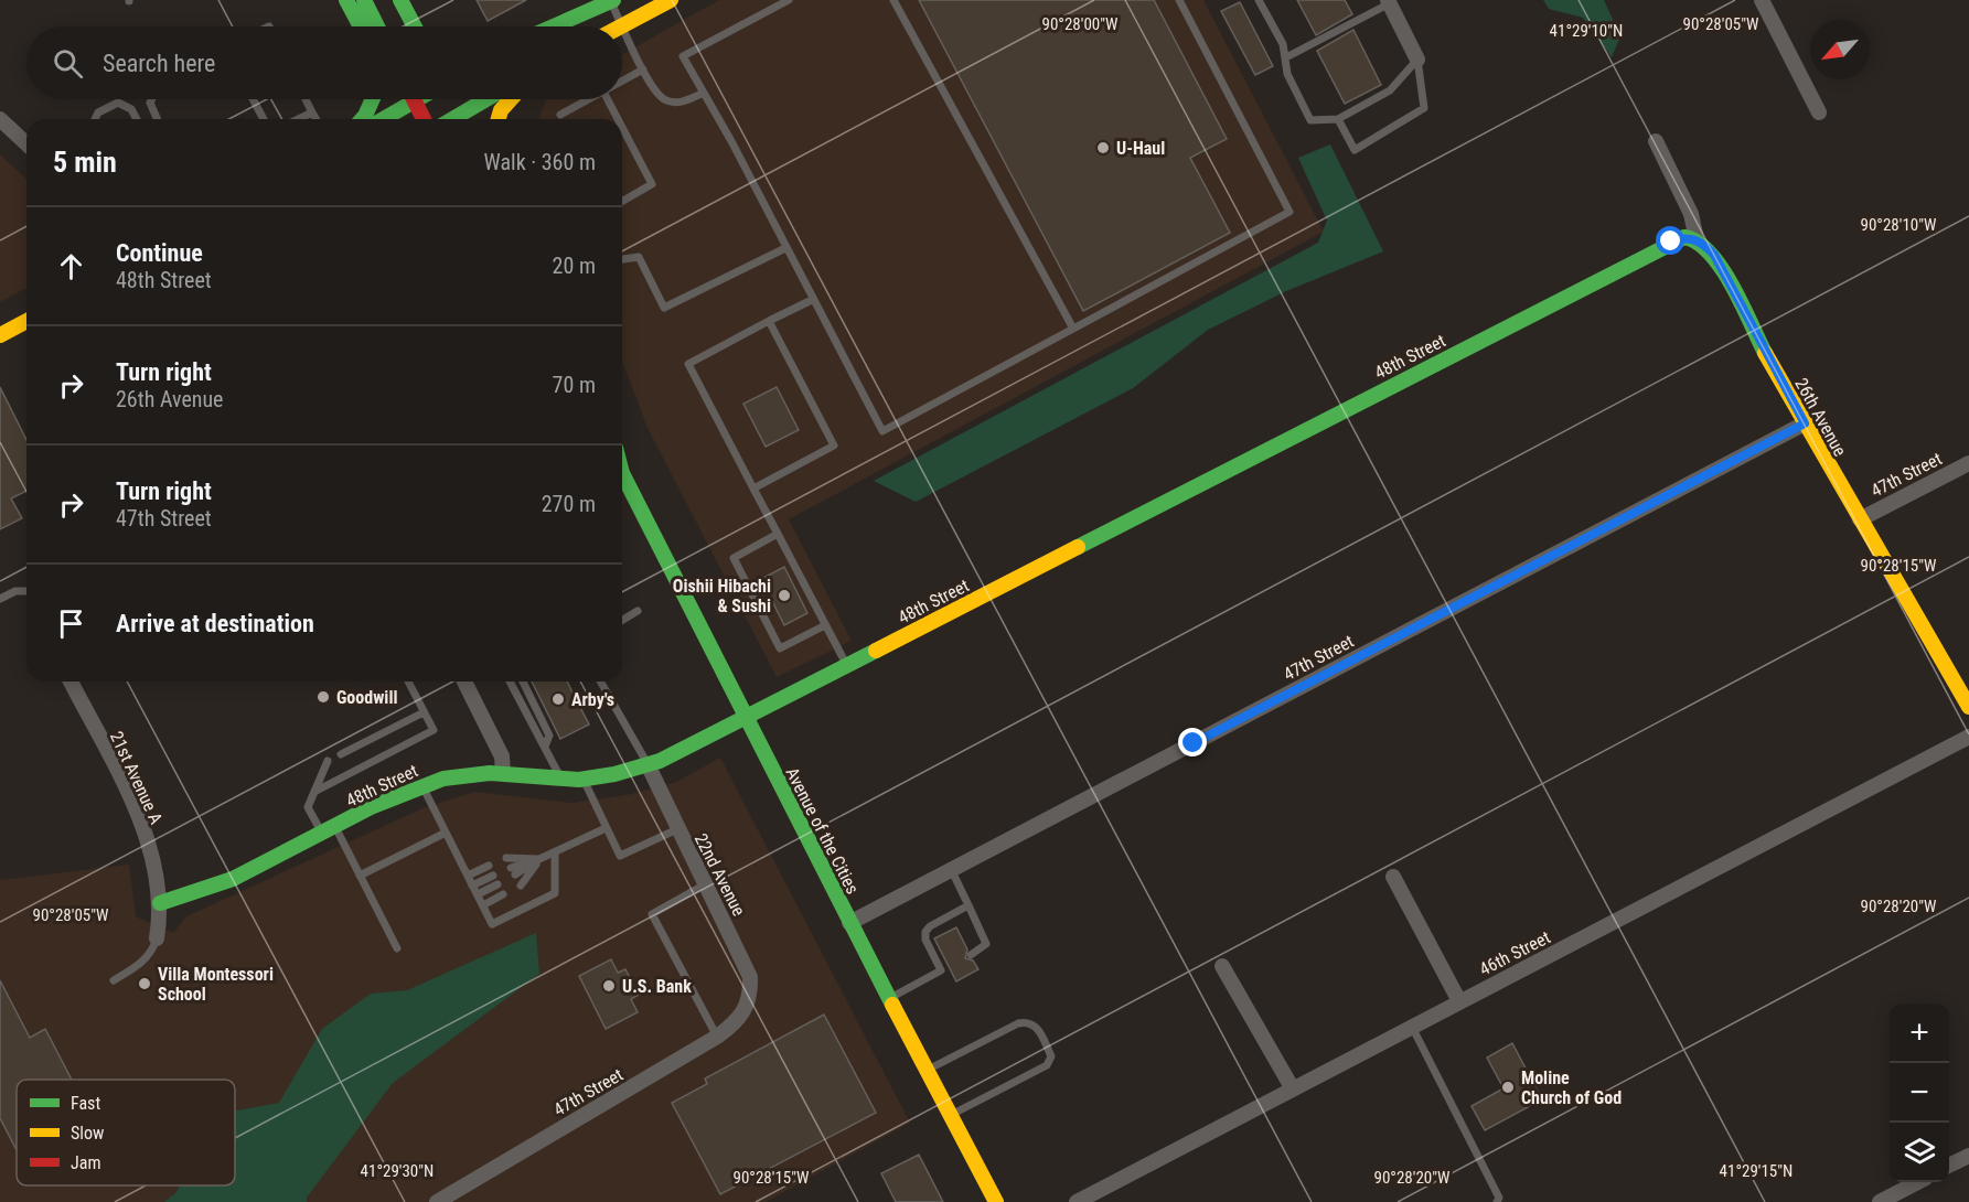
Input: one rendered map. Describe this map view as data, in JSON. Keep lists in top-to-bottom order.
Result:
{
  "streets": {
    "street": [
      "48th Street",
      "26th Avenue",
      "47th Street",
      "21st Avenue A",
      "Avenue of the Cities",
      "22nd Avenue",
      "46th Street"
    ]
  },
  "crossings": [
    ["48th Street", "26th Avenue"],
    ["48th Street", "21st Avenue A"],
    ["48th Street", "Avenue of the Cities"],
    ["48th Street", "22nd Avenue"],
    ["26th Avenue", "47th Street"],
    ["47th Street", "Avenue of the Cities"],
    ["47th Street", "22nd Avenue"]
  ],
  "places": [
    "U-Haul",
    "Oishii Hibachi & Sushi",
    "Goodwill",
    "Arby's",
    "Villa Montessori School",
    "U.S. Bank",
    "Moline Church of God"
  ],
  "legend": ["Fast", "Slow", "Jam"],
  "north": "bottom left",
  "page": {
    "search": "Search here",
    "heading": ["5 min", "Walk · 360 m"],
    "list": [
      ["Continue", "48th Street", "20 m"],
      ["Turn right", "26th Avenue", "70 m"],
      ["Turn right", "47th Street", "270 m"],
      "Arrive at destination"
    ],
    "map_buttons": ["+", "−"]
  },
  "coordinates": [
    "90°28'00\"W",
    "90°28'05\"W",
    "41°29'10\"N",
    "90°28'10\"W",
    "90°28'15\"W",
    "90°28'20\"W",
    "41°29'30\"N",
    "41°29'15\"N"
  ]
}
